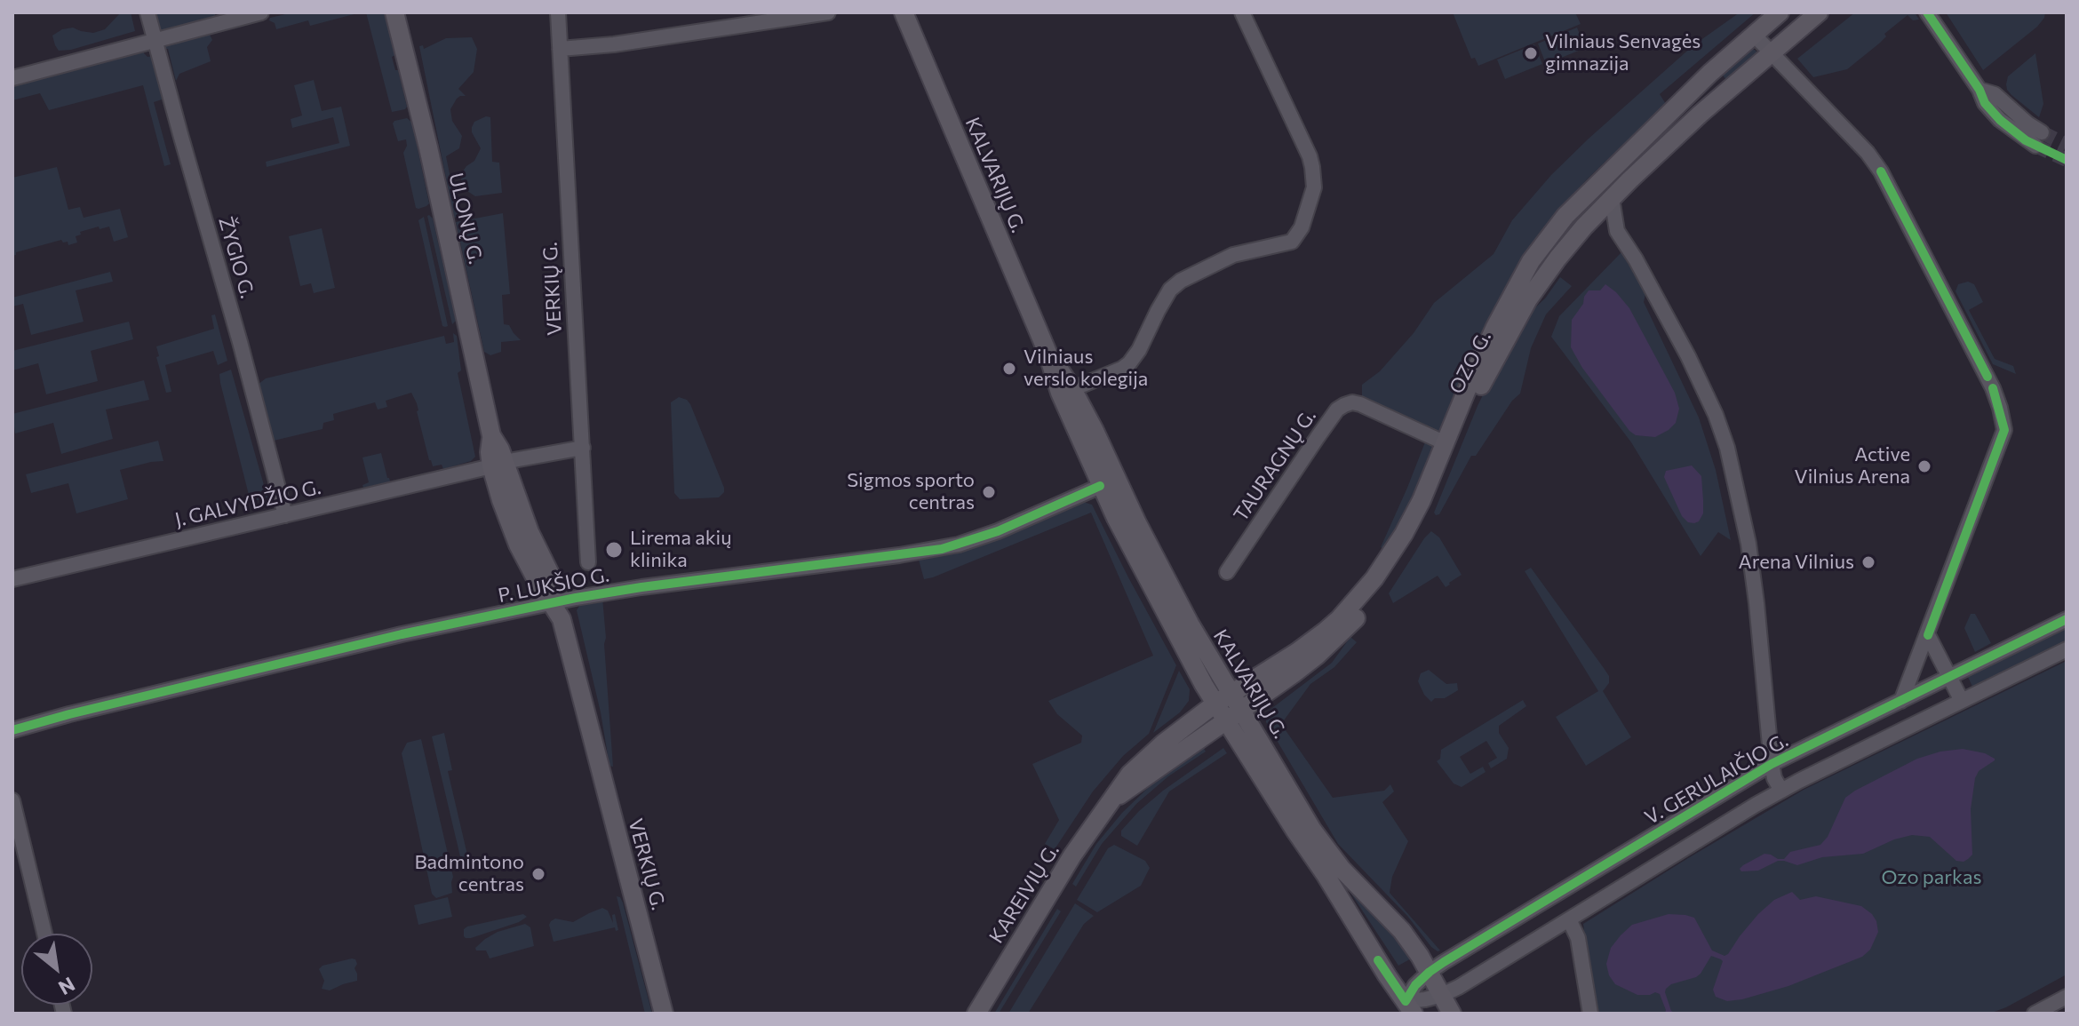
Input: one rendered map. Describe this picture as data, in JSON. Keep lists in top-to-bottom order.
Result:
{
  "streets": {
    "main road": [
      "KALVARIJŲ G.",
      "ULONŲ G.",
      "VERKIŲ G.",
      "OZO G.",
      "KAREIVIŲ G."
    ],
    "street": [
      "ŽYGIO G.",
      "TAURAGNŲ G.",
      "J. GALVYDŽIO G.",
      "P. LUKŠIO G.",
      "V. GERULAIČIO G."
    ]
  },
  "crossings": [
    ["KALVARIJŲ G.", "OZO G."],
    ["KALVARIJŲ G.", "P. LUKŠIO G."],
    ["KALVARIJŲ G.", "V. GERULAIČIO G."],
    ["KALVARIJŲ G.", "KAREIVIŲ G."],
    ["ULONŲ G.", "VERKIŲ G."],
    ["ULONŲ G.", "J. GALVYDŽIO G."],
    ["ULONŲ G.", "P. LUKŠIO G."],
    ["ŽYGIO G.", "J. GALVYDŽIO G."],
    ["VERKIŲ G.", "J. GALVYDŽIO G."],
    ["VERKIŲ G.", "P. LUKŠIO G."],
    ["OZO G.", "TAURAGNŲ G."],
    ["OZO G.", "KAREIVIŲ G."]
  ],
  "parks": ["Ozo parkas"],
  "places": [
    "Vilniaus Senvagės gimnazija",
    "Vilniaus verslo kolegija",
    "Active Vilnius Arena",
    "Sigmos sporto centras",
    "Lirema akių klinika",
    "Arena Vilnius",
    "Badmintono centras"
  ],
  "north": "bottom right"
}
